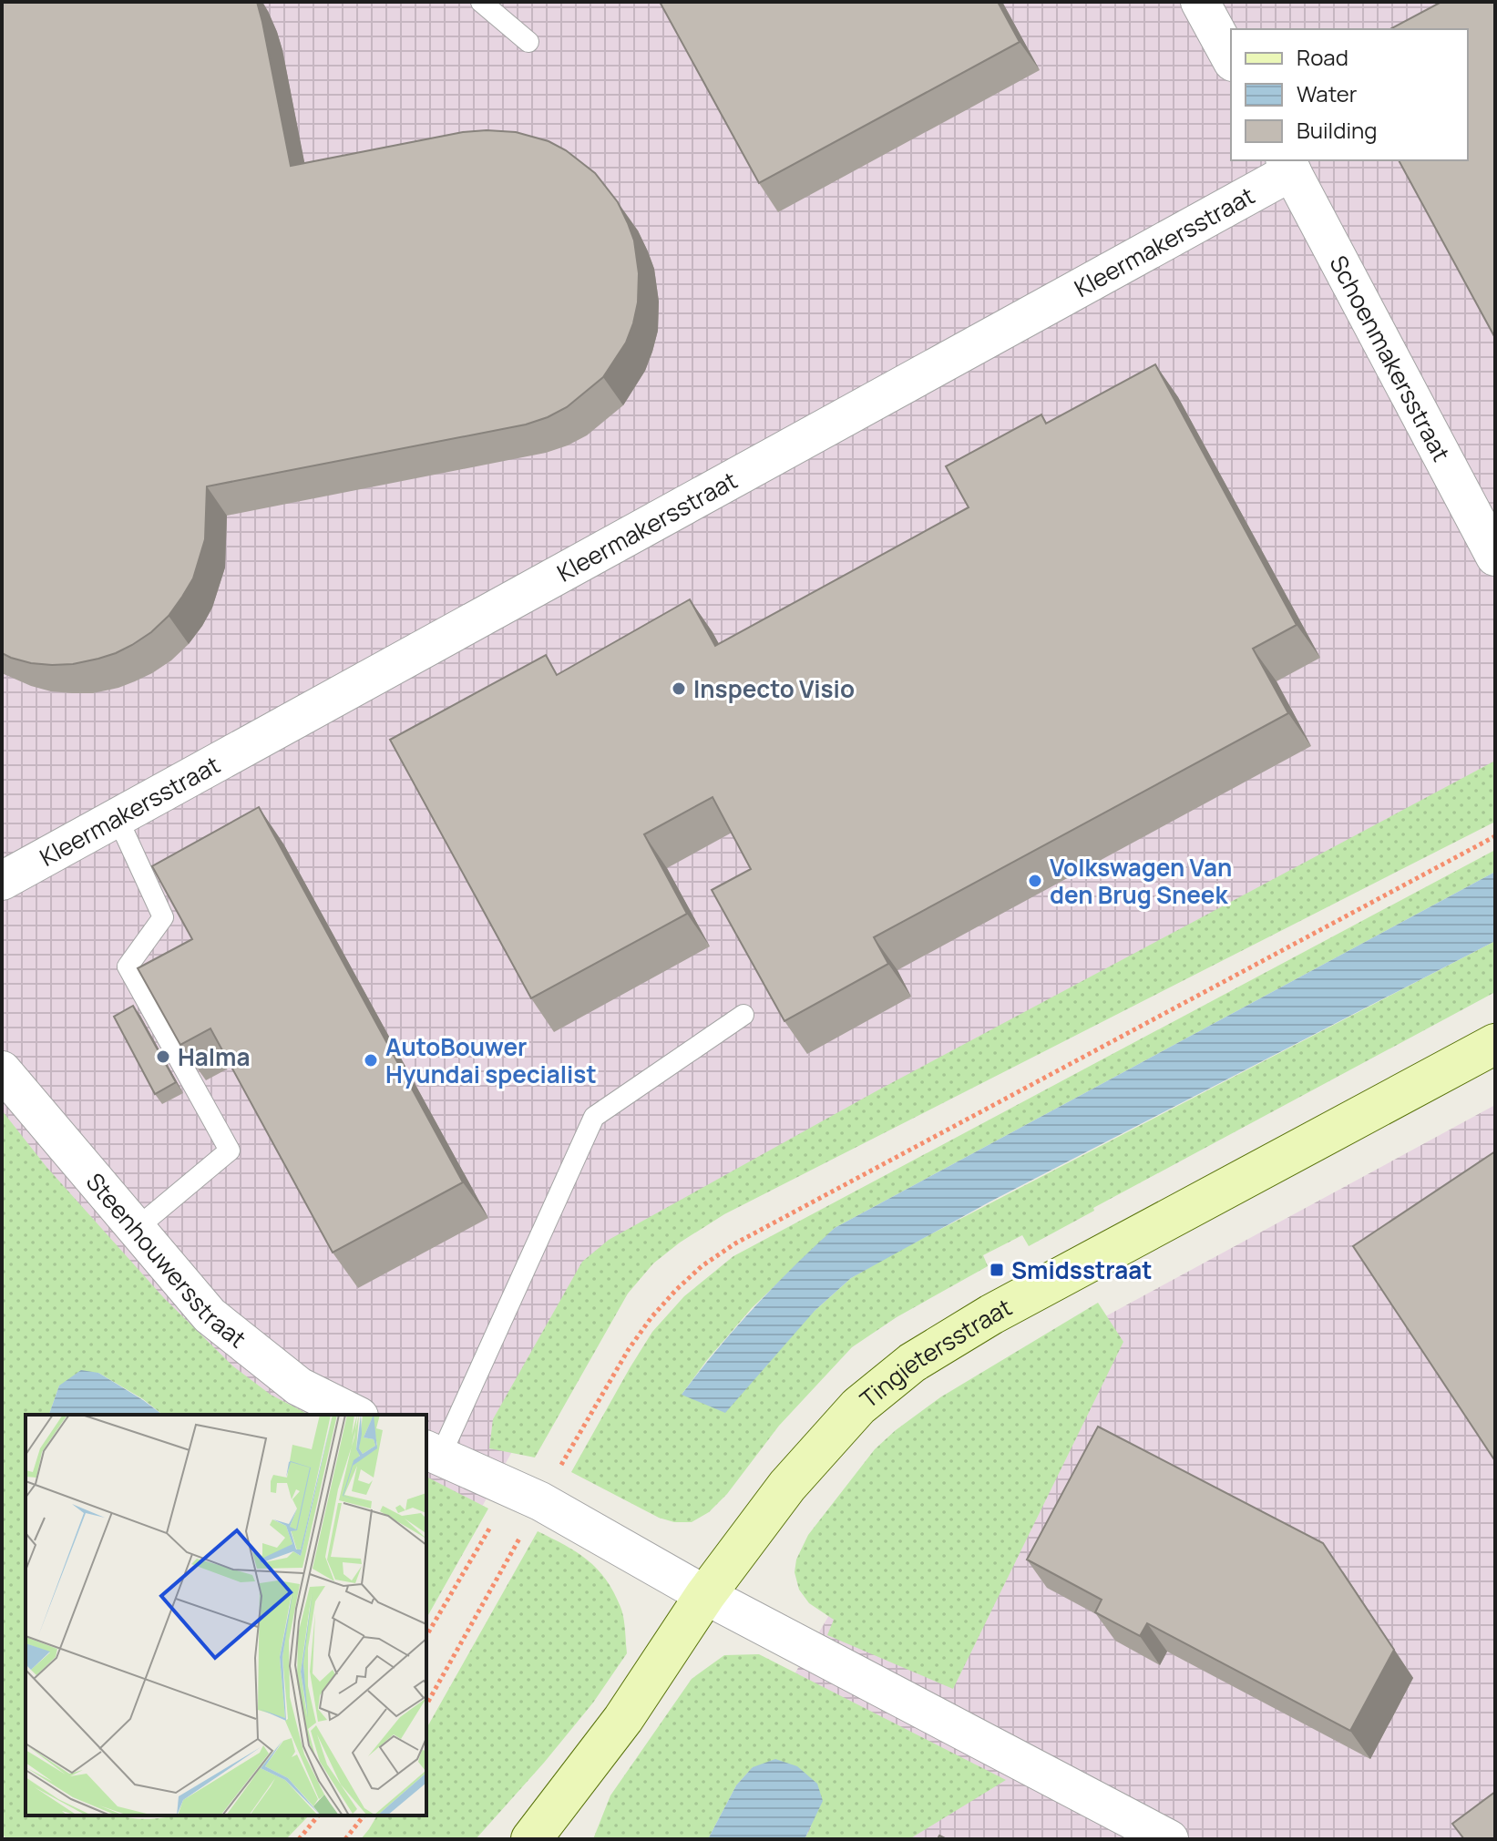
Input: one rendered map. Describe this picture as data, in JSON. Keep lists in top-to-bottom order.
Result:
{
  "streets": {
    "street": [
      "Kleermakersstraat",
      "Schoenmakersstraat",
      "Steenhouwersstraat",
      "Tingietersstraat"
    ]
  },
  "crossings": [
    ["Kleermakersstraat", "Schoenmakersstraat"]
  ],
  "places": {
    "other": [
      "Inspecto Visio",
      "Volkswagen Van den Brug Sneek",
      "Halma",
      "AutoBouwer Hyundai specialist"
    ],
    "transit": ["Smidsstraat"]
  },
  "legend": ["Road", "Water", "Building"]
}
